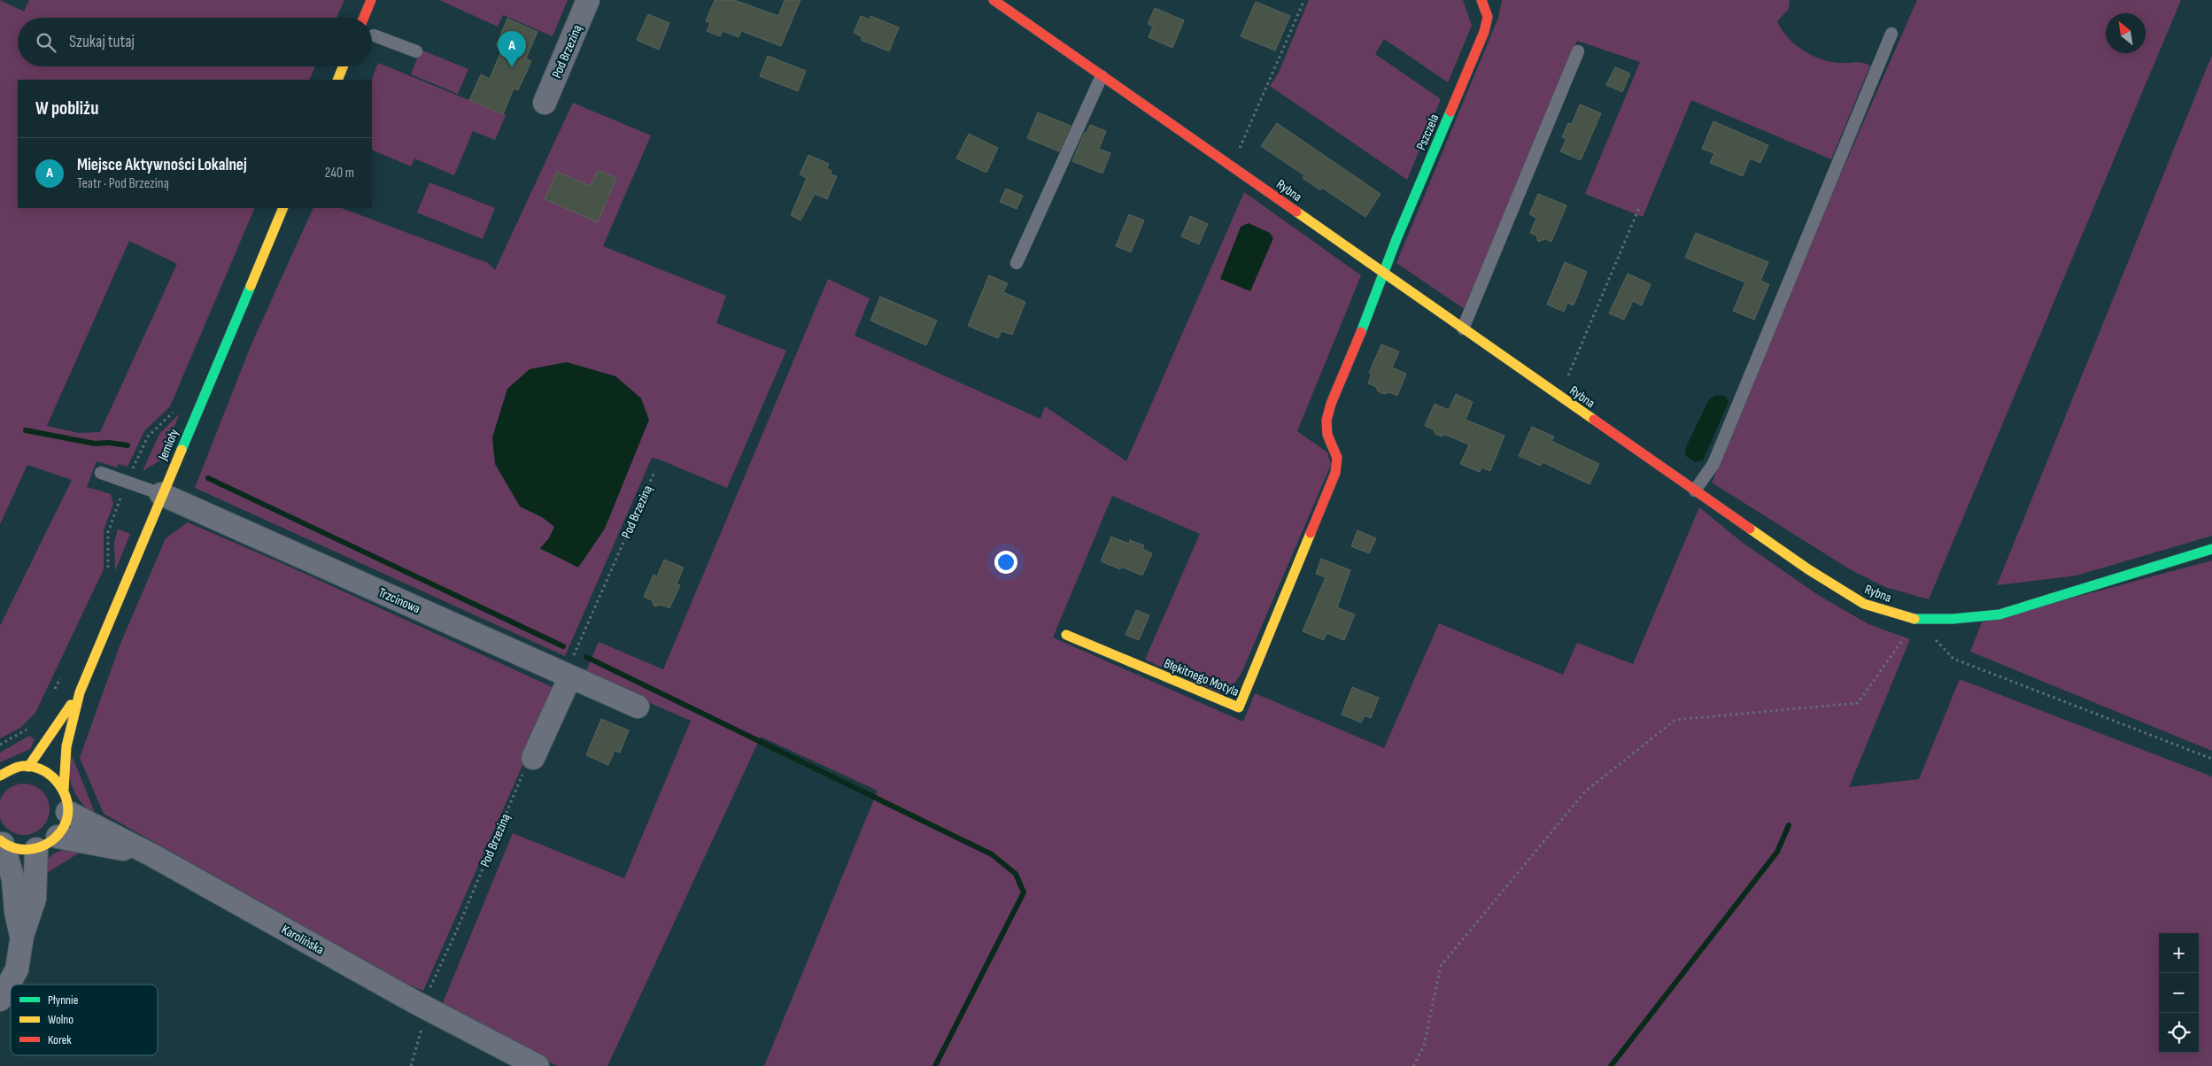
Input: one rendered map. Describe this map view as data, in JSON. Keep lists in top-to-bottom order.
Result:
{
  "streets": {
    "street": [
      "Pod Brzeziną",
      "Pszczela",
      "Rybna",
      "Jemioły",
      "Trzcinowa",
      "Błękitnego Motyla",
      "Karolińska"
    ]
  },
  "crossings": [
    ["Pod Brzeziną", "Trzcinowa"],
    ["Pod Brzeziną", "Karolińska"],
    ["Pszczela", "Rybna"],
    ["Pszczela", "Błękitnego Motyla"],
    ["Jemioły", "Trzcinowa"],
    ["Jemioły", "Karolińska"]
  ],
  "legend": ["Płynnie", "Wolno", "Korek"],
  "north": "top left",
  "page": {
    "search": "Szukaj tutaj",
    "pins": "A",
    "heading": "W pobliżu",
    "list": [
      {
        "mark": "A",
        "name": "Miejsce Aktywności Lokalnej",
        "note": "Teatr · Pod Brzeziną",
        "value": "240 m"
      }
    ],
    "map_buttons": ["+", "−"]
  }
}
